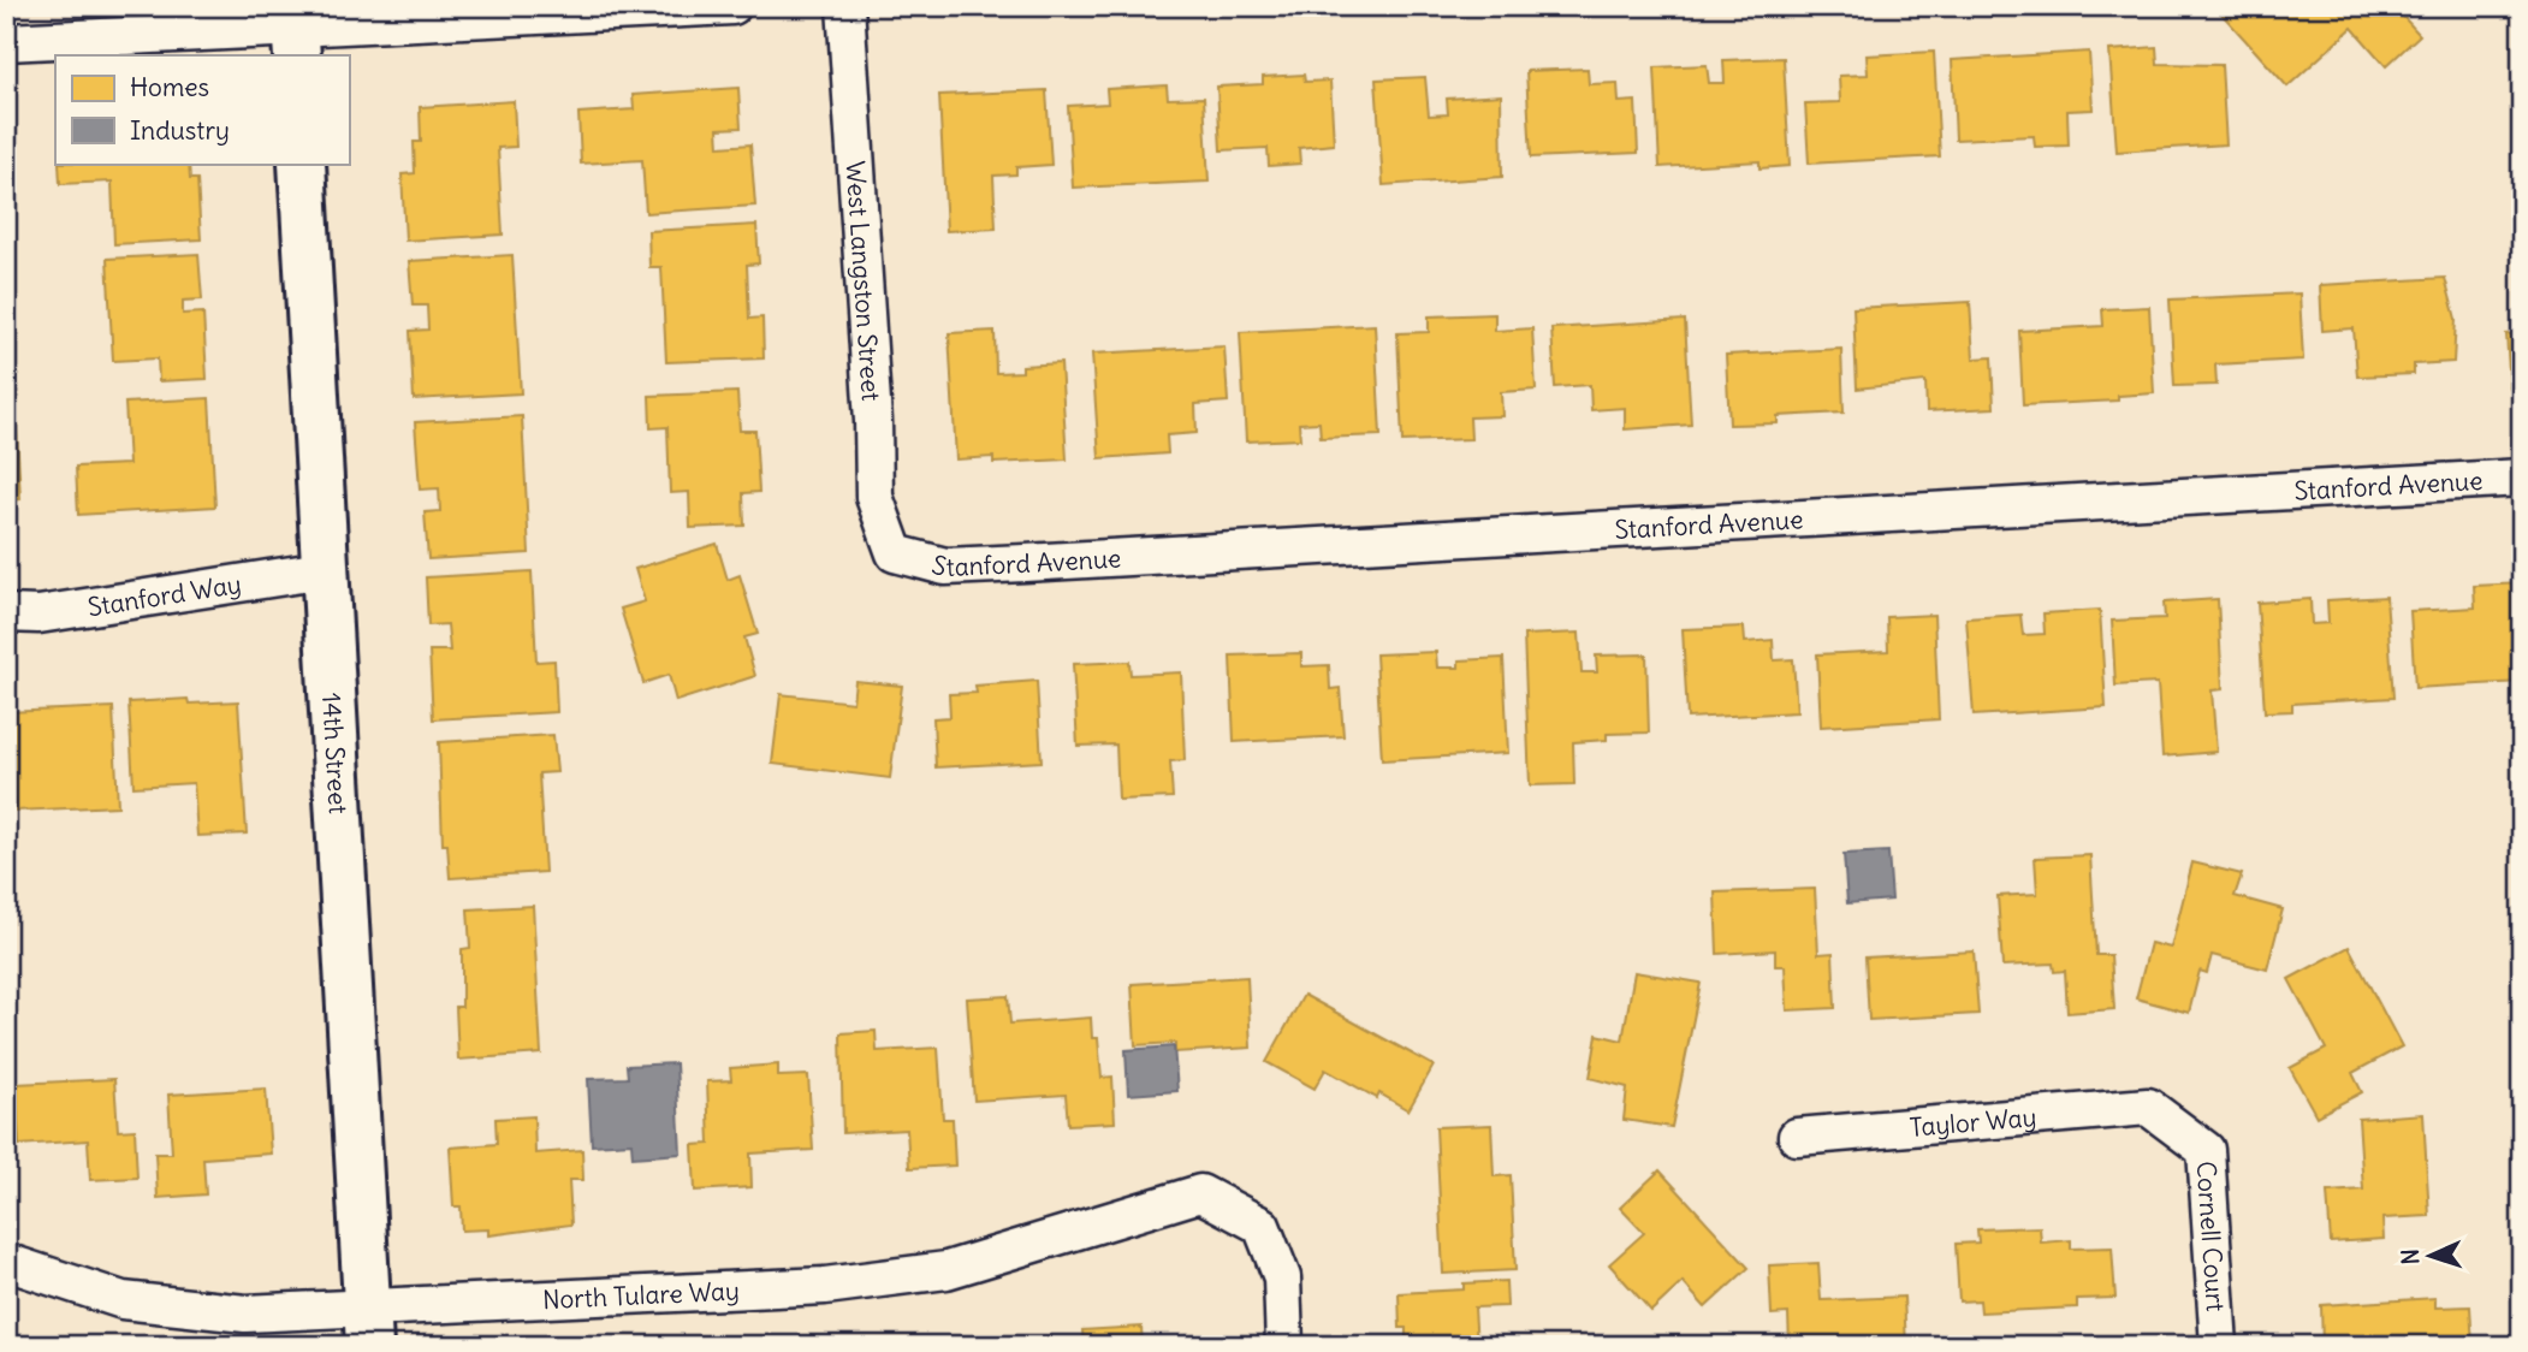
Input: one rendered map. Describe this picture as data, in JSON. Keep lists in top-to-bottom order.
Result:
{
  "streets": {
    "street": [
      "West Langston Street",
      "Stanford Avenue",
      "Stanford Way",
      "14th Street",
      "Taylor Way",
      "Cornell Court",
      "North Tulare Way"
    ]
  },
  "crossings": [
    ["West Langston Street", "Stanford Avenue"],
    ["Stanford Way", "14th Street"],
    ["14th Street", "North Tulare Way"],
    ["Taylor Way", "Cornell Court"]
  ],
  "legend": ["Homes", "Industry"],
  "north": "left"
}
